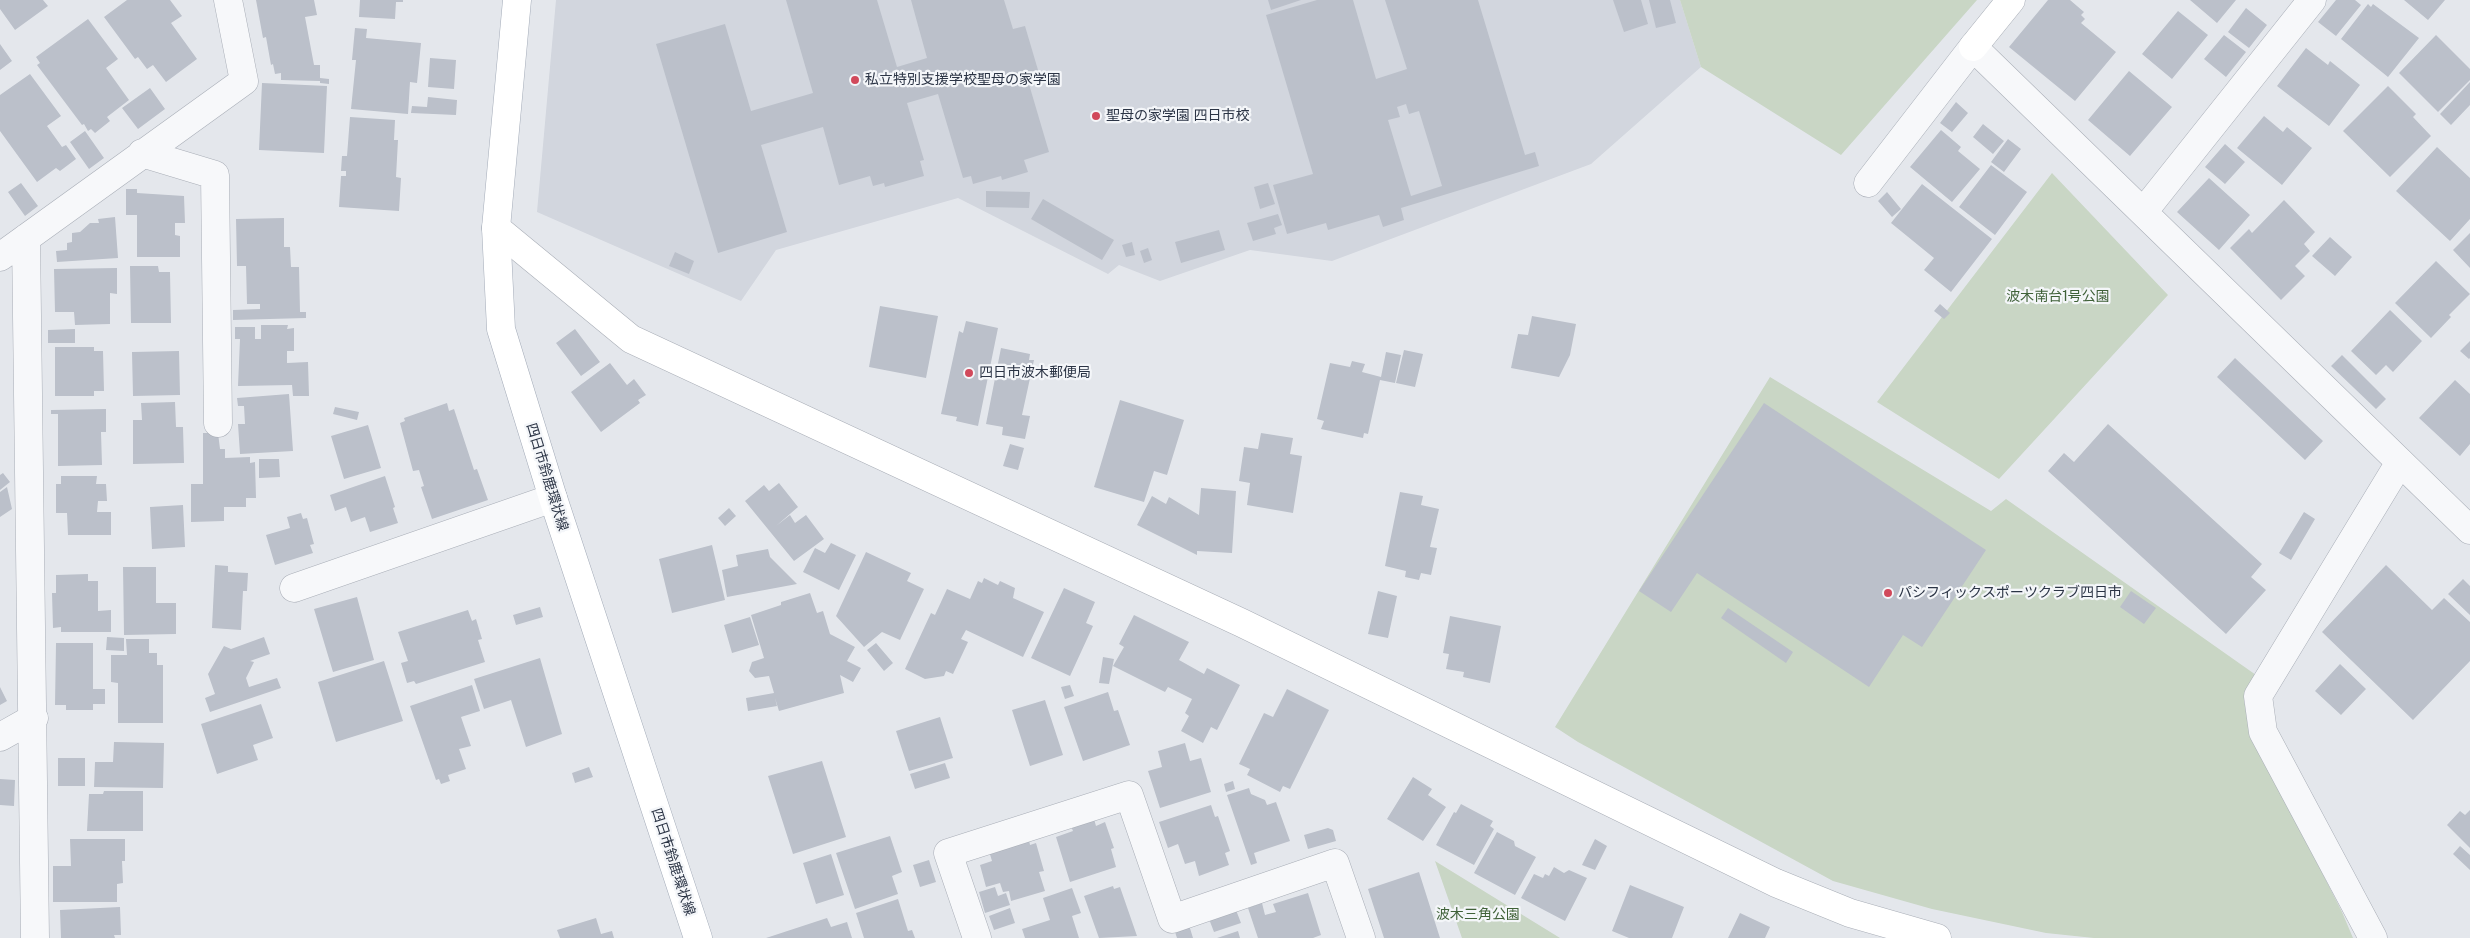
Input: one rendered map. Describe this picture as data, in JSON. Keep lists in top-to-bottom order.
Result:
{
  "streets": {
    "street": ["四日市鈴鹿環状線"]
  },
  "parks": ["波木南台1号公園", "波木三角公園"],
  "places": [
    "私立特別支援学校聖母の家学園",
    "聖母の家学園 四日市校",
    "四日市波木郵便局",
    "パシフィックスポーツクラブ四日市"
  ]
}
